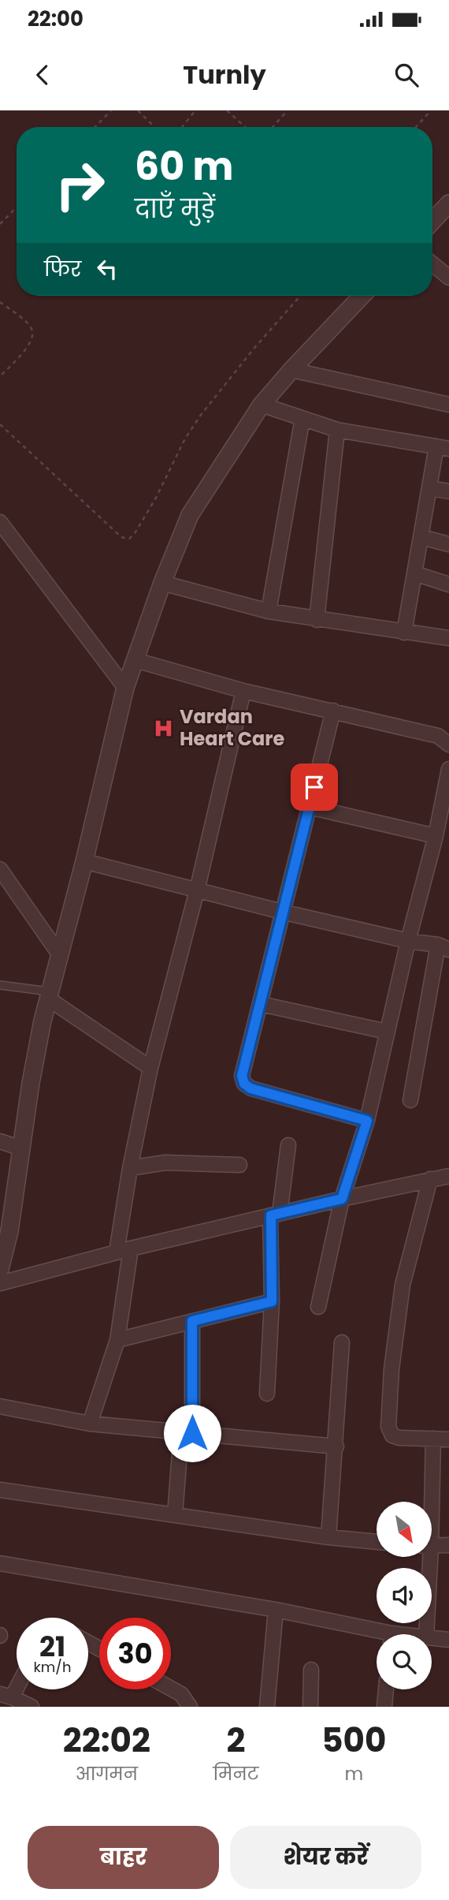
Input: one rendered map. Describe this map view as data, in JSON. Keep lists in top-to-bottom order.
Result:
{
  "places": {
    "hospital": ["Vardan Heart Care"]
  },
  "north": "bottom right",
  "page": {
    "status": "22:00",
    "header": "Turnly",
    "turn": ["60 m", "दाएँ मुड़ें"],
    "then": "फिर",
    "speed": "21 km/h",
    "limit": "30",
    "eta": [
      "22:02",
      "आगमन",
      "2",
      "मिनट",
      "500",
      "m"
    ],
    "buttons": ["बाहर", "शेयर करें"]
  }
}
